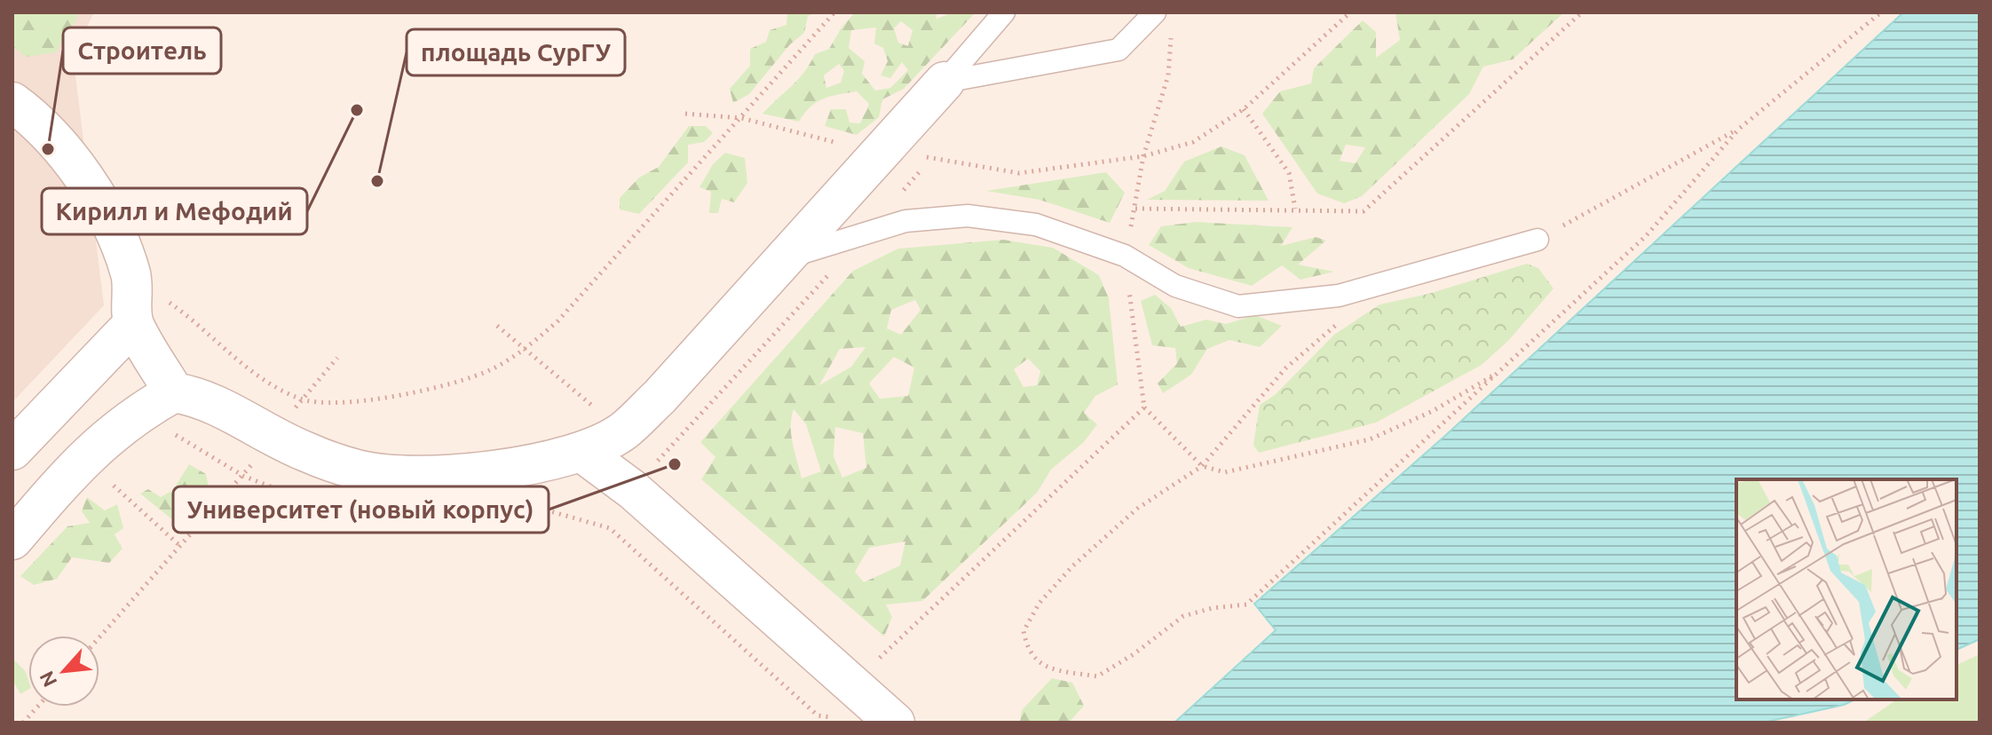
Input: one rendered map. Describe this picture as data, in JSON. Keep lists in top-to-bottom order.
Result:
{
  "places": [
    "Кирилл и Мефодий",
    "Строитель",
    "площадь СурГУ",
    "Университет (новый корпус)"
  ],
  "north": "bottom left"
}
